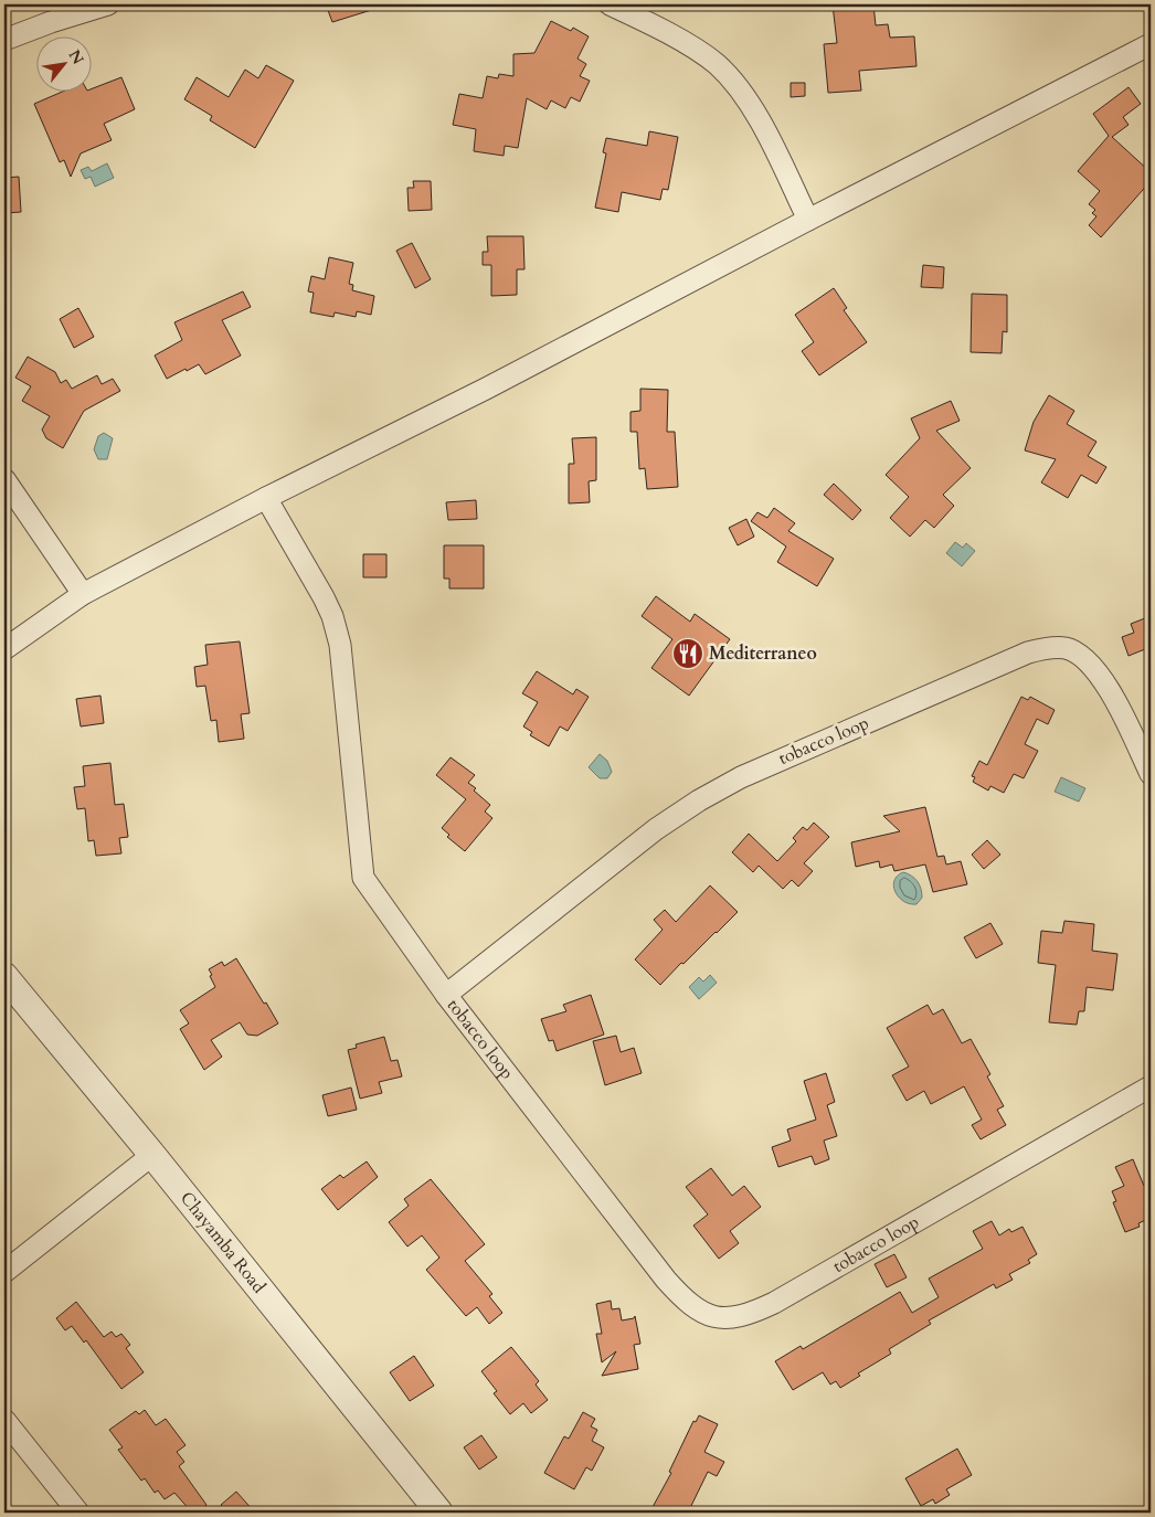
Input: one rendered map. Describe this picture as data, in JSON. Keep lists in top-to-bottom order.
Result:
{
  "streets": {
    "street": ["tobacco loop", "Chayamba Road"]
  },
  "places": {
    "restaurant": ["Mediterraneo"]
  },
  "north": "top right"
}
